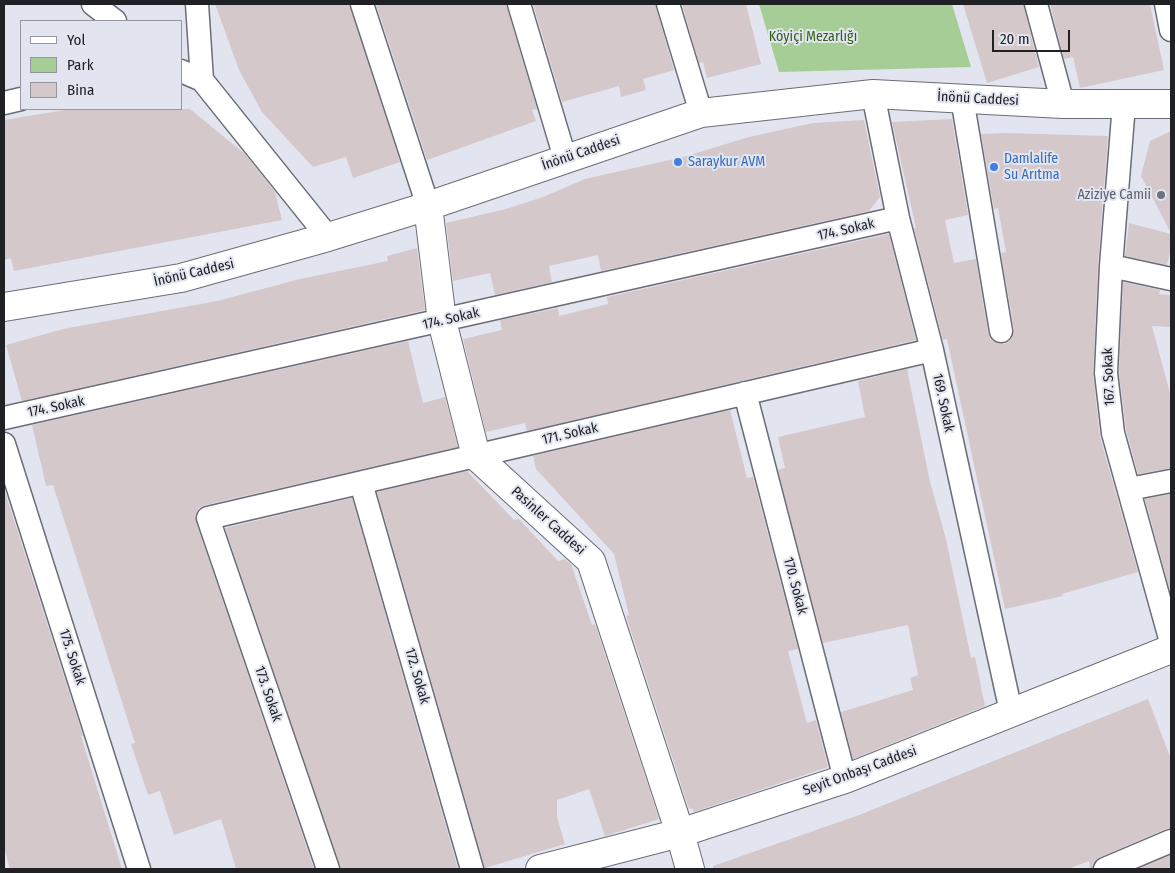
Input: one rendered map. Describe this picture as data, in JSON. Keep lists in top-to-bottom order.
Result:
{
  "streets": {
    "street": [
      "İnönü Caddesi",
      "174. Sokak",
      "167. Sokak",
      "169. Sokak",
      "171. Sokak",
      "Pasinler Caddesi",
      "170. Sokak",
      "175. Sokak",
      "172. Sokak",
      "173. Sokak",
      "Seyit Onbaşı Caddesi"
    ]
  },
  "crossings": [
    ["İnönü Caddesi", "167. Sokak"],
    ["İnönü Caddesi", "169. Sokak"],
    ["174. Sokak", "169. Sokak"],
    ["169. Sokak", "171. Sokak"],
    ["169. Sokak", "Seyit Onbaşı Caddesi"],
    ["171. Sokak", "Pasinler Caddesi"],
    ["171. Sokak", "170. Sokak"],
    ["171. Sokak", "172. Sokak"],
    ["171. Sokak", "173. Sokak"],
    ["Pasinler Caddesi", "Seyit Onbaşı Caddesi"],
    ["170. Sokak", "Seyit Onbaşı Caddesi"]
  ],
  "parks": ["Köyiçi Mezarlığı"],
  "places": ["Saraykur AVM", "Damlalife Su Arıtma", "Aziziye Camii"],
  "legend": ["Yol", "Park", "Bina"],
  "scale_bar": "20 m"
}
